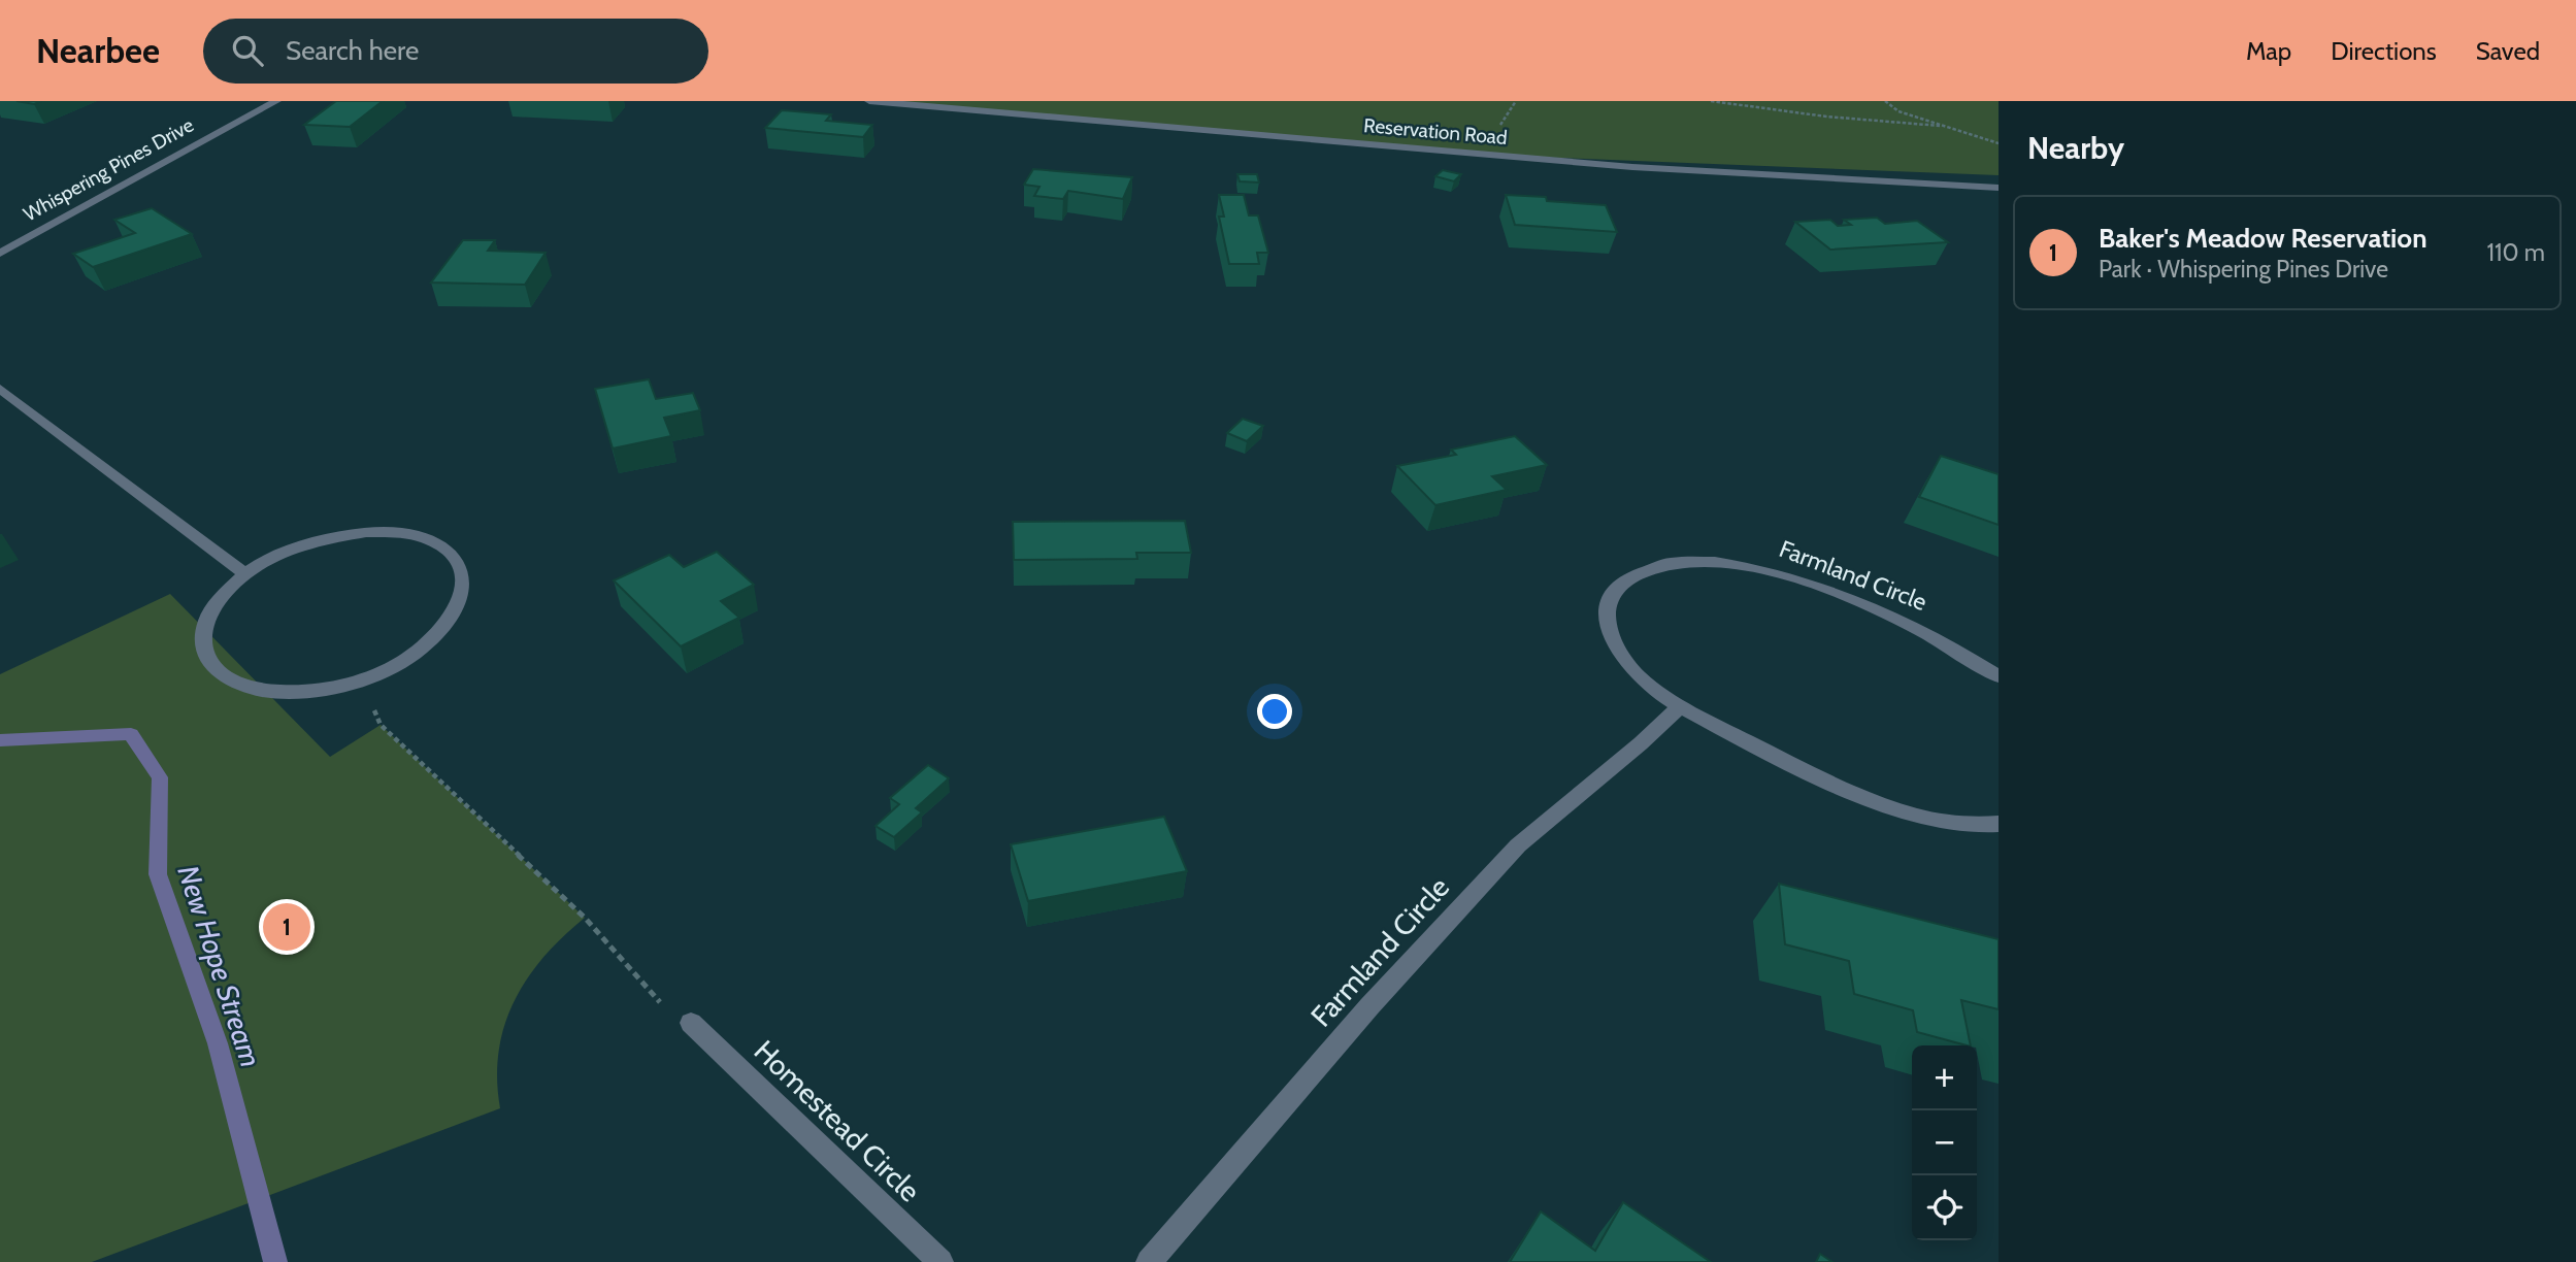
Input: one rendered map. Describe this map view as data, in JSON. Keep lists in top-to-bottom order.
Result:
{
  "streets": {
    "street": [
      "Reservation Road",
      "Whispering Pines Drive",
      "Farmland Circle",
      "Homestead Circle"
    ]
  },
  "water": ["New Hope Stream"],
  "page": {
    "header": "Nearbee",
    "search": "Search here",
    "nav": ["Map", "Directions", "Saved"],
    "heading": "Nearby",
    "list": [
      {
        "mark": "1",
        "name": "Baker's Meadow Reservation",
        "note": "Park · Whispering Pines Drive",
        "value": "110 m"
      }
    ],
    "pins": "1",
    "map_buttons": ["+", "−"]
  }
}
